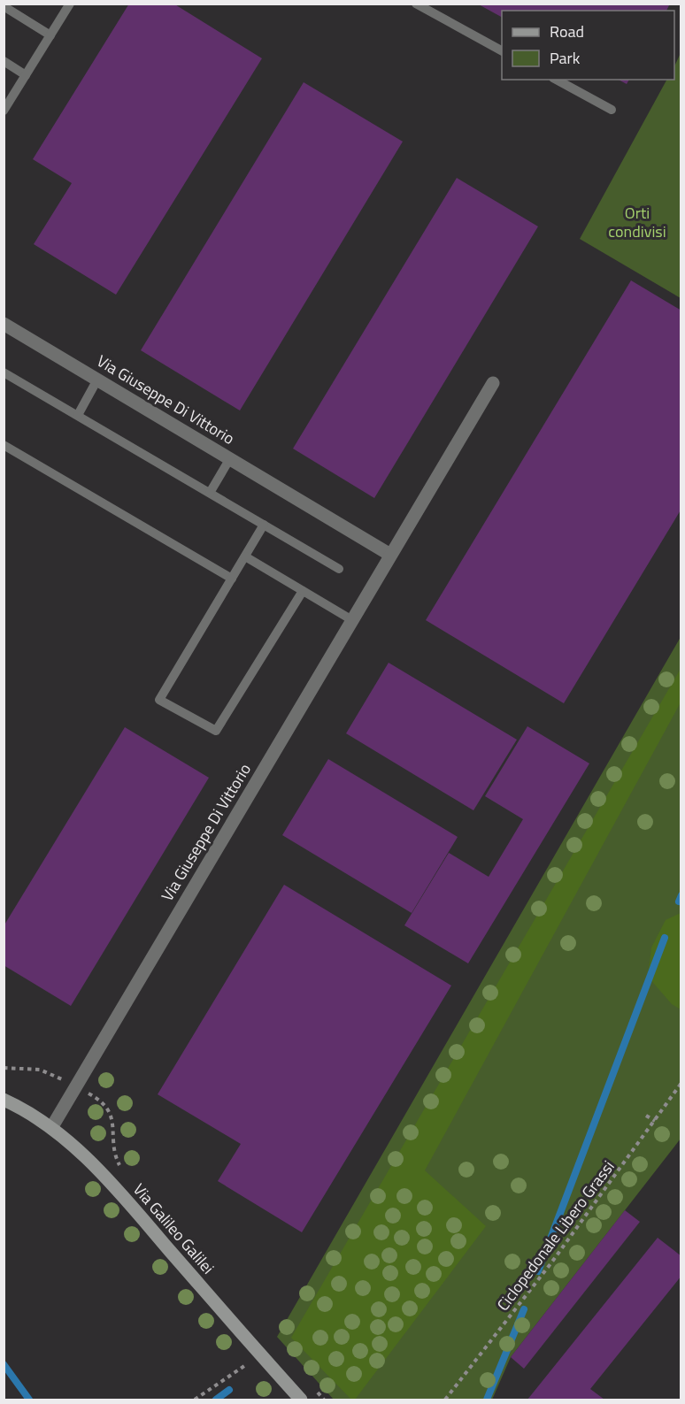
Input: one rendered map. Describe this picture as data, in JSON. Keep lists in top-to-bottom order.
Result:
{
  "streets": {
    "street": ["Via Giuseppe Di Vittorio", "Via Galileo Galilei"],
    "path": ["Ciclopedonale Libero Grassi"]
  },
  "crossings": [
    ["Via Giuseppe Di Vittorio", "Via Galileo Galilei"]
  ],
  "parks": ["Orti condivisi"],
  "legend": ["Road", "Park"]
}
